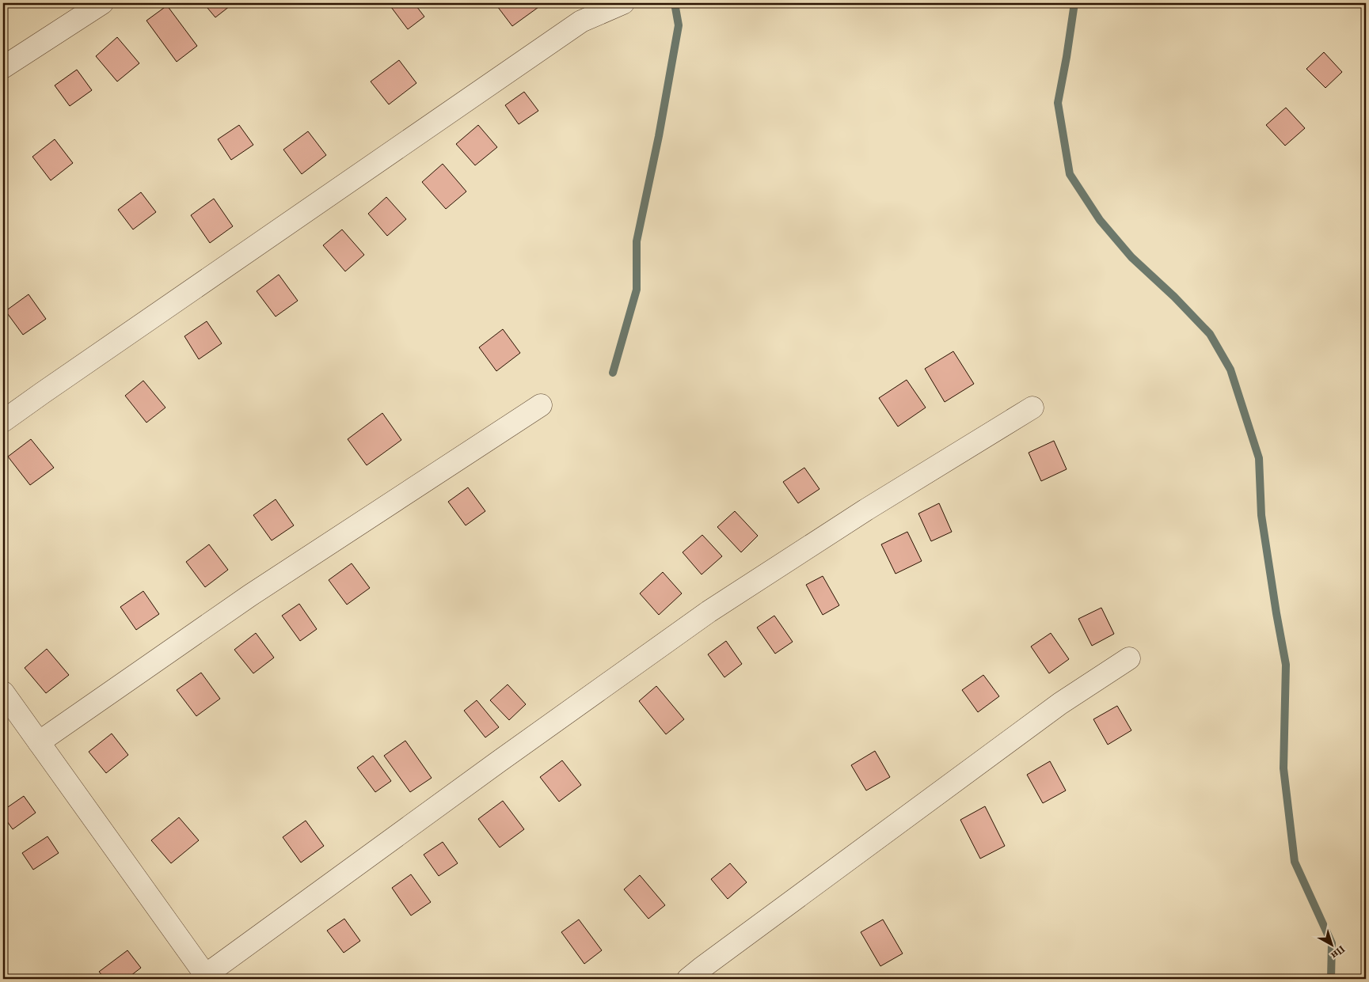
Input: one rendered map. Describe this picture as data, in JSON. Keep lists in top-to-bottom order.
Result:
{
  "north": "bottom right"
}
